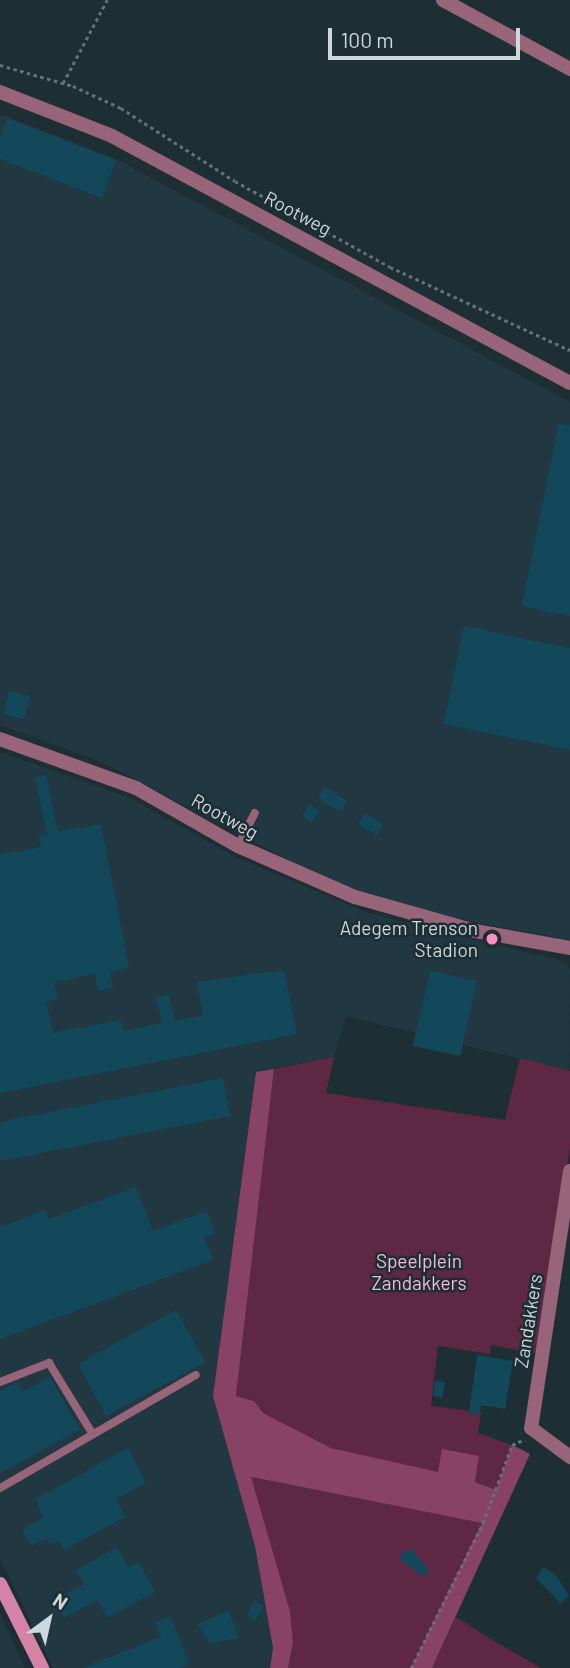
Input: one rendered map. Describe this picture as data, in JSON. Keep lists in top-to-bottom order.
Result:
{
  "streets": {
    "street": ["Rootweg", "Zandakkers"]
  },
  "parks": ["Speelplein Zandakkers"],
  "places": ["Adegem Trenson Stadion"],
  "scale_bar": "100 m",
  "north": "top right"
}
